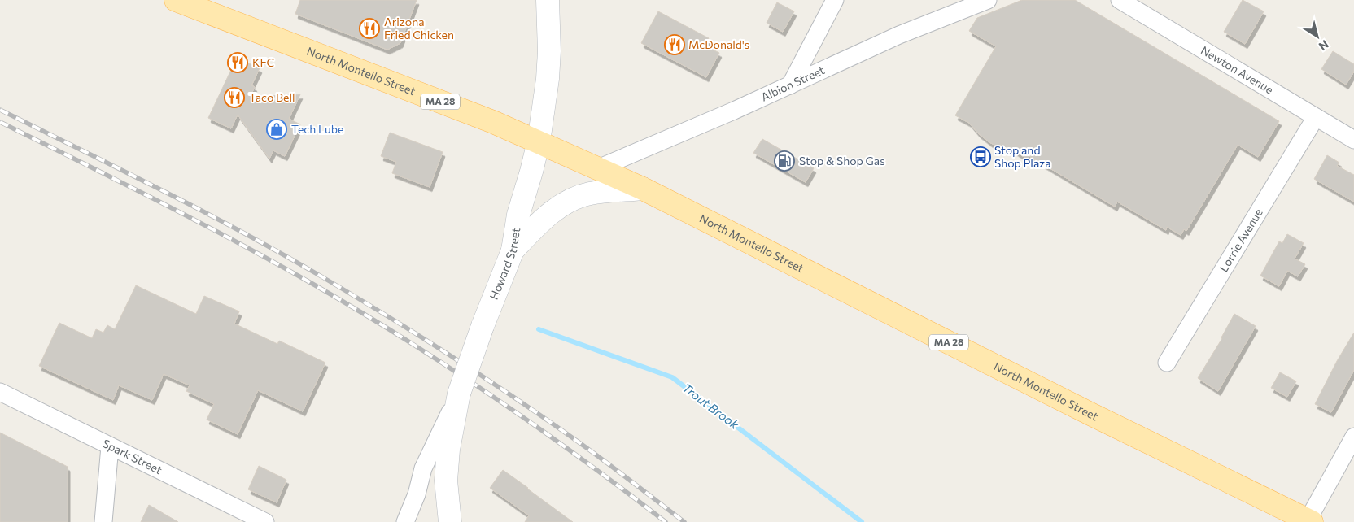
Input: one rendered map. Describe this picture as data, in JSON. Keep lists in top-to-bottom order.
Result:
{
  "streets": {
    "main road": ["North Montello Street", "MA 28", "Howard Street"],
    "street": [
      "Newton Avenue",
      "Albion Street",
      "Lorrie Avenue",
      "Spark Street"
    ]
  },
  "crossings": [
    ["Newton Avenue", "Lorrie Avenue"],
    ["North Montello Street", "Albion Street"],
    ["North Montello Street", "Howard Street"]
  ],
  "water": ["Trout Brook"],
  "places": {
    "restaurant": [
      "Arizona Fried Chicken",
      "McDonald's",
      "KFC",
      "Taco Bell"
    ],
    "shop": ["Tech Lube"],
    "bus stop": ["Stop and Shop Plaza"],
    "fuel station": ["Stop & Shop Gas"]
  },
  "north": "bottom right"
}
